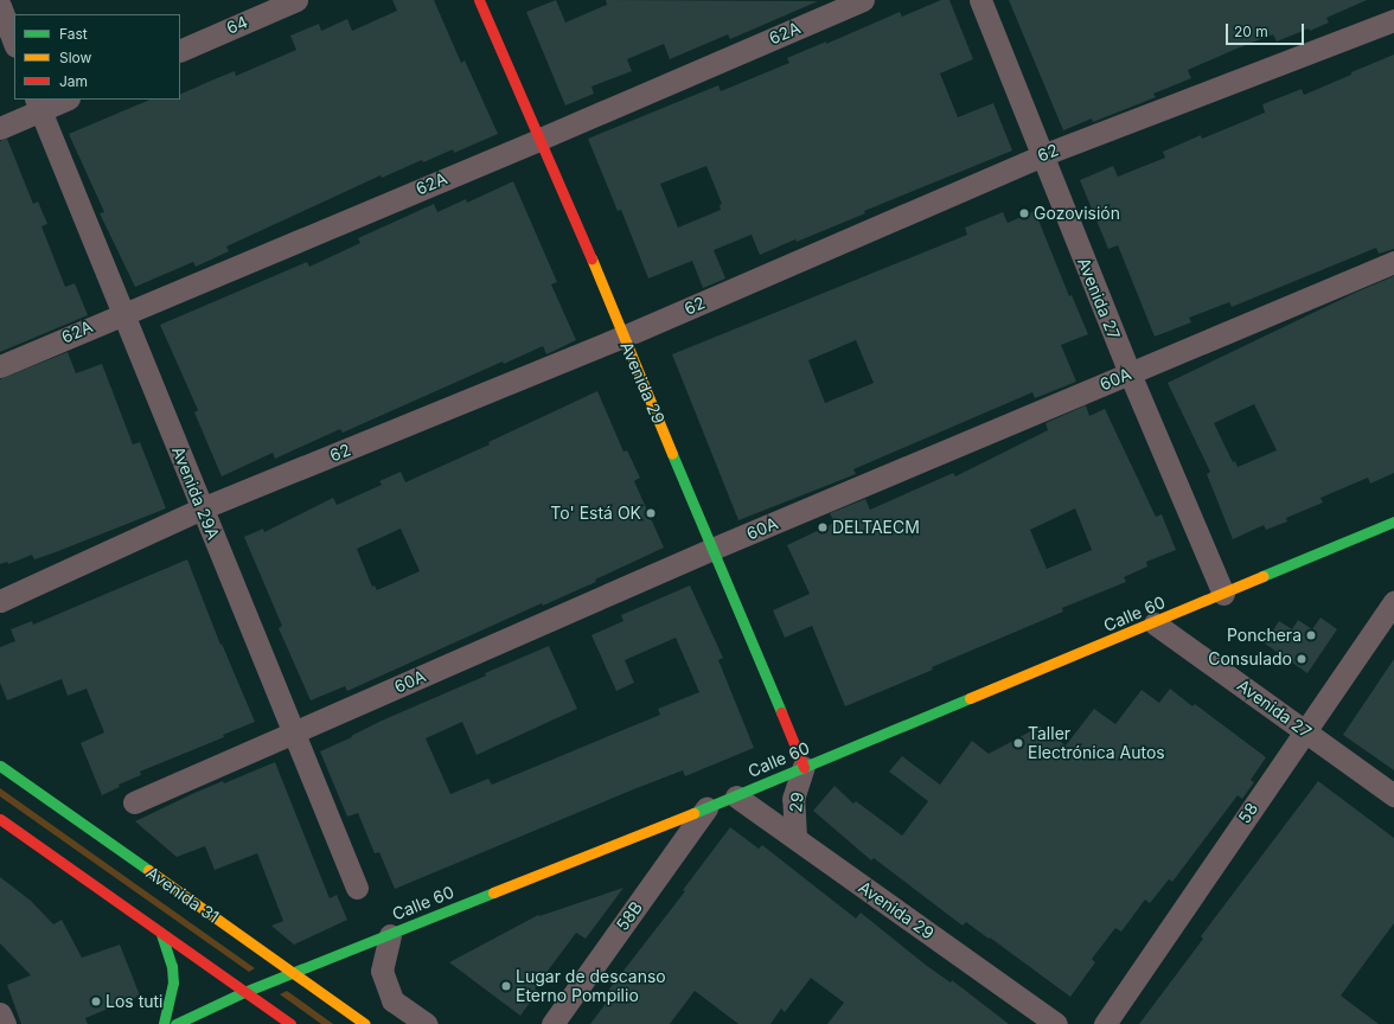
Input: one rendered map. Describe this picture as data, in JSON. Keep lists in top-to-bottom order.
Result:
{
  "streets": {
    "street": [
      "64",
      "62A",
      "62",
      "Avenida 27",
      "60A",
      "Avenida 29",
      "Avenida 29A",
      "Calle 60",
      "29",
      "58",
      "Avenida 31",
      "58B"
    ]
  },
  "crossings": [
    ["62A", "Avenida 29"],
    ["62A", "Avenida 29A"],
    ["62", "Avenida 27"],
    ["62", "Avenida 29"],
    ["62", "Avenida 29A"],
    ["Avenida 27", "60A"],
    ["Avenida 27", "Calle 60"],
    ["Avenida 27", "58"],
    ["60A", "Avenida 29"],
    ["60A", "Avenida 29A"],
    ["Avenida 29", "Calle 60"],
    ["Avenida 29", "29"],
    ["Calle 60", "29"],
    ["Calle 60", "Avenida 31"],
    ["Calle 60", "58B"]
  ],
  "places": [
    "Gozovisión",
    "To' Está OK",
    "DELTAECM",
    "Ponchera",
    "Consulado",
    "Taller Electrónica Autos",
    "Lugar de descanso Eterno Pompilio",
    "Los tuti"
  ],
  "legend": ["Fast", "Slow", "Jam"],
  "scale_bar": "20 m"
}
